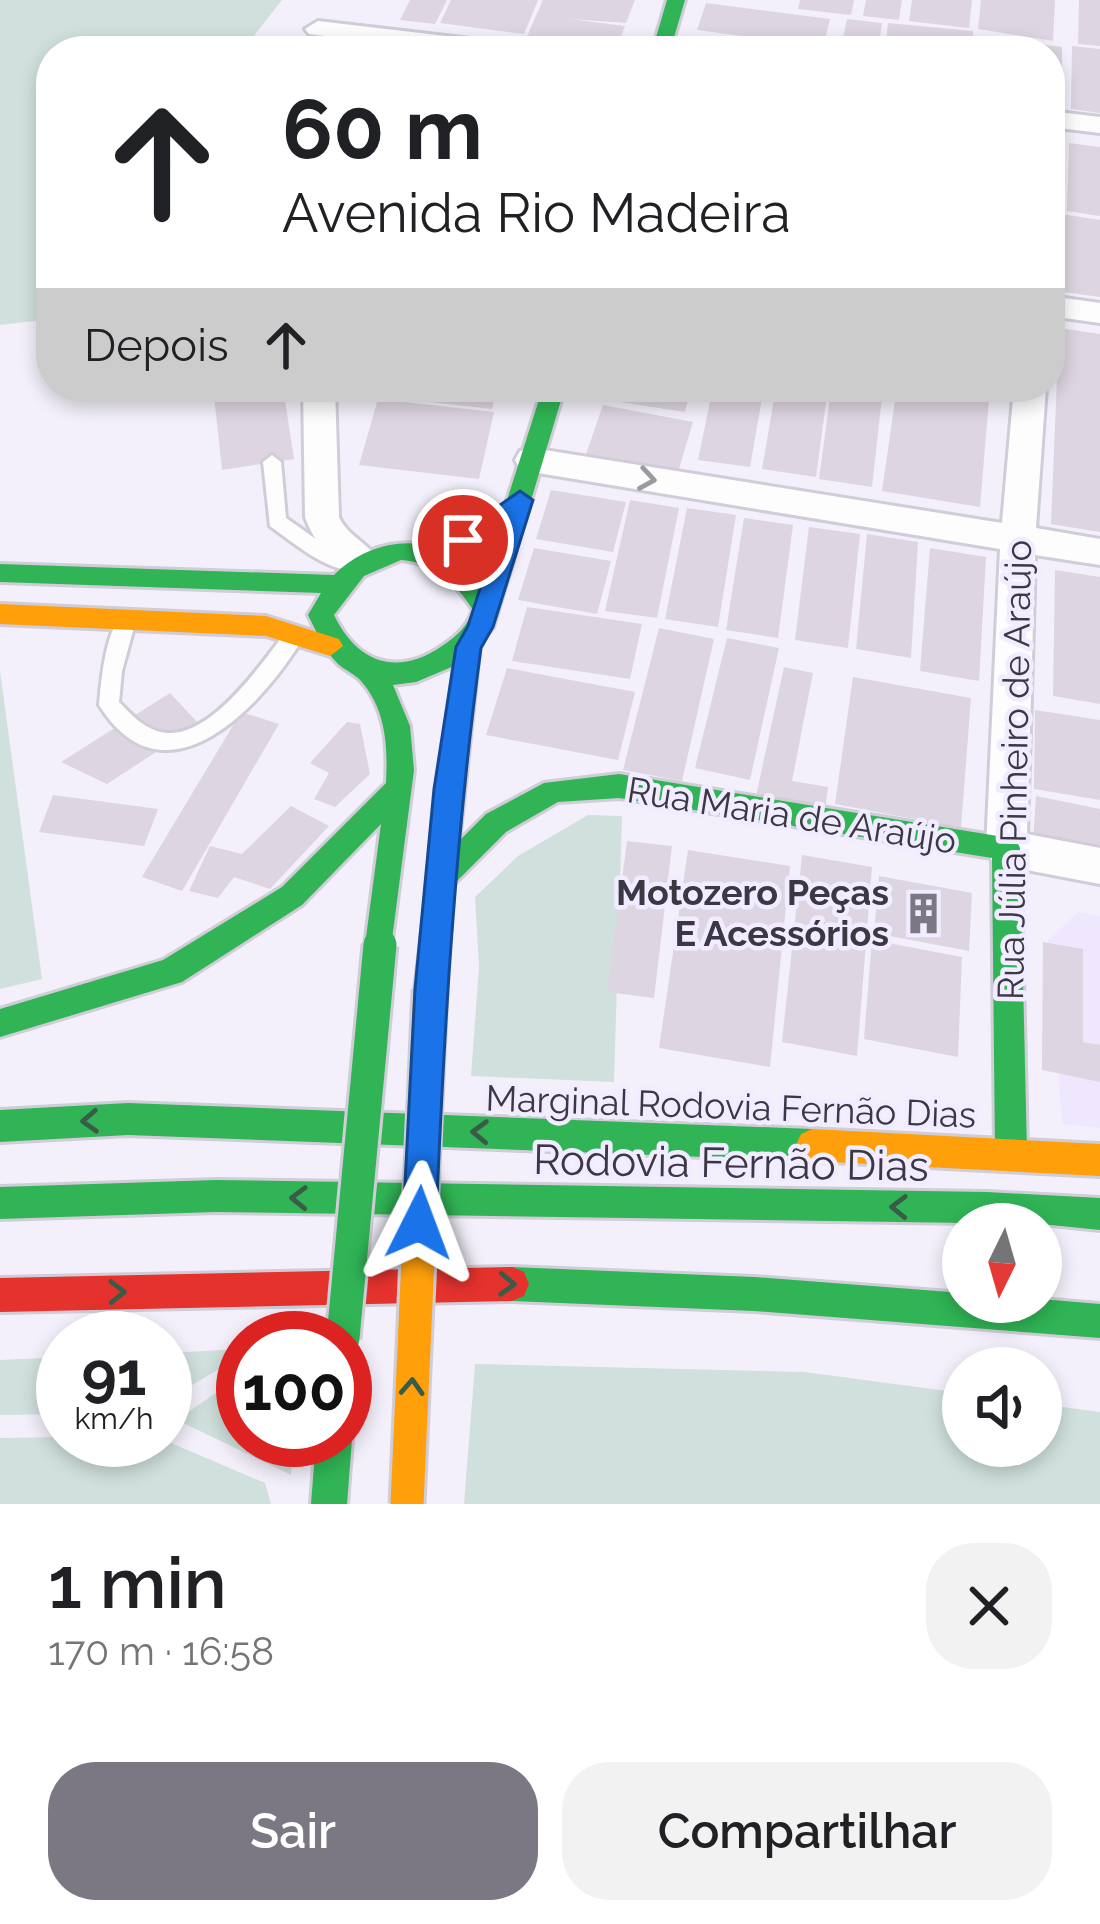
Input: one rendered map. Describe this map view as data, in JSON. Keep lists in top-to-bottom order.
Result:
{
  "streets": {
    "main road": [
      "Rua Júlia Pinheiro de Araújo",
      "Rua Maria de Araújo",
      "Marginal Rodovia Fernão Dias",
      "Rodovia Fernão Dias"
    ]
  },
  "crossings": [
    ["Rua Júlia Pinheiro de Araújo", "Rua Maria de Araújo"],
    ["Rua Júlia Pinheiro de Araújo", "Marginal Rodovia Fernão Dias"]
  ],
  "places": {
    "building": ["Motozero Peças E Acessórios"]
  },
  "north": "bottom",
  "page": {
    "turn": ["60 m", "Avenida Rio Madeira"],
    "then": "Depois",
    "speed": "91 km/h",
    "limit": "100",
    "heading": ["1 min", "170 m · 16:58"],
    "buttons": ["Sair", "Compartilhar"]
  }
}
